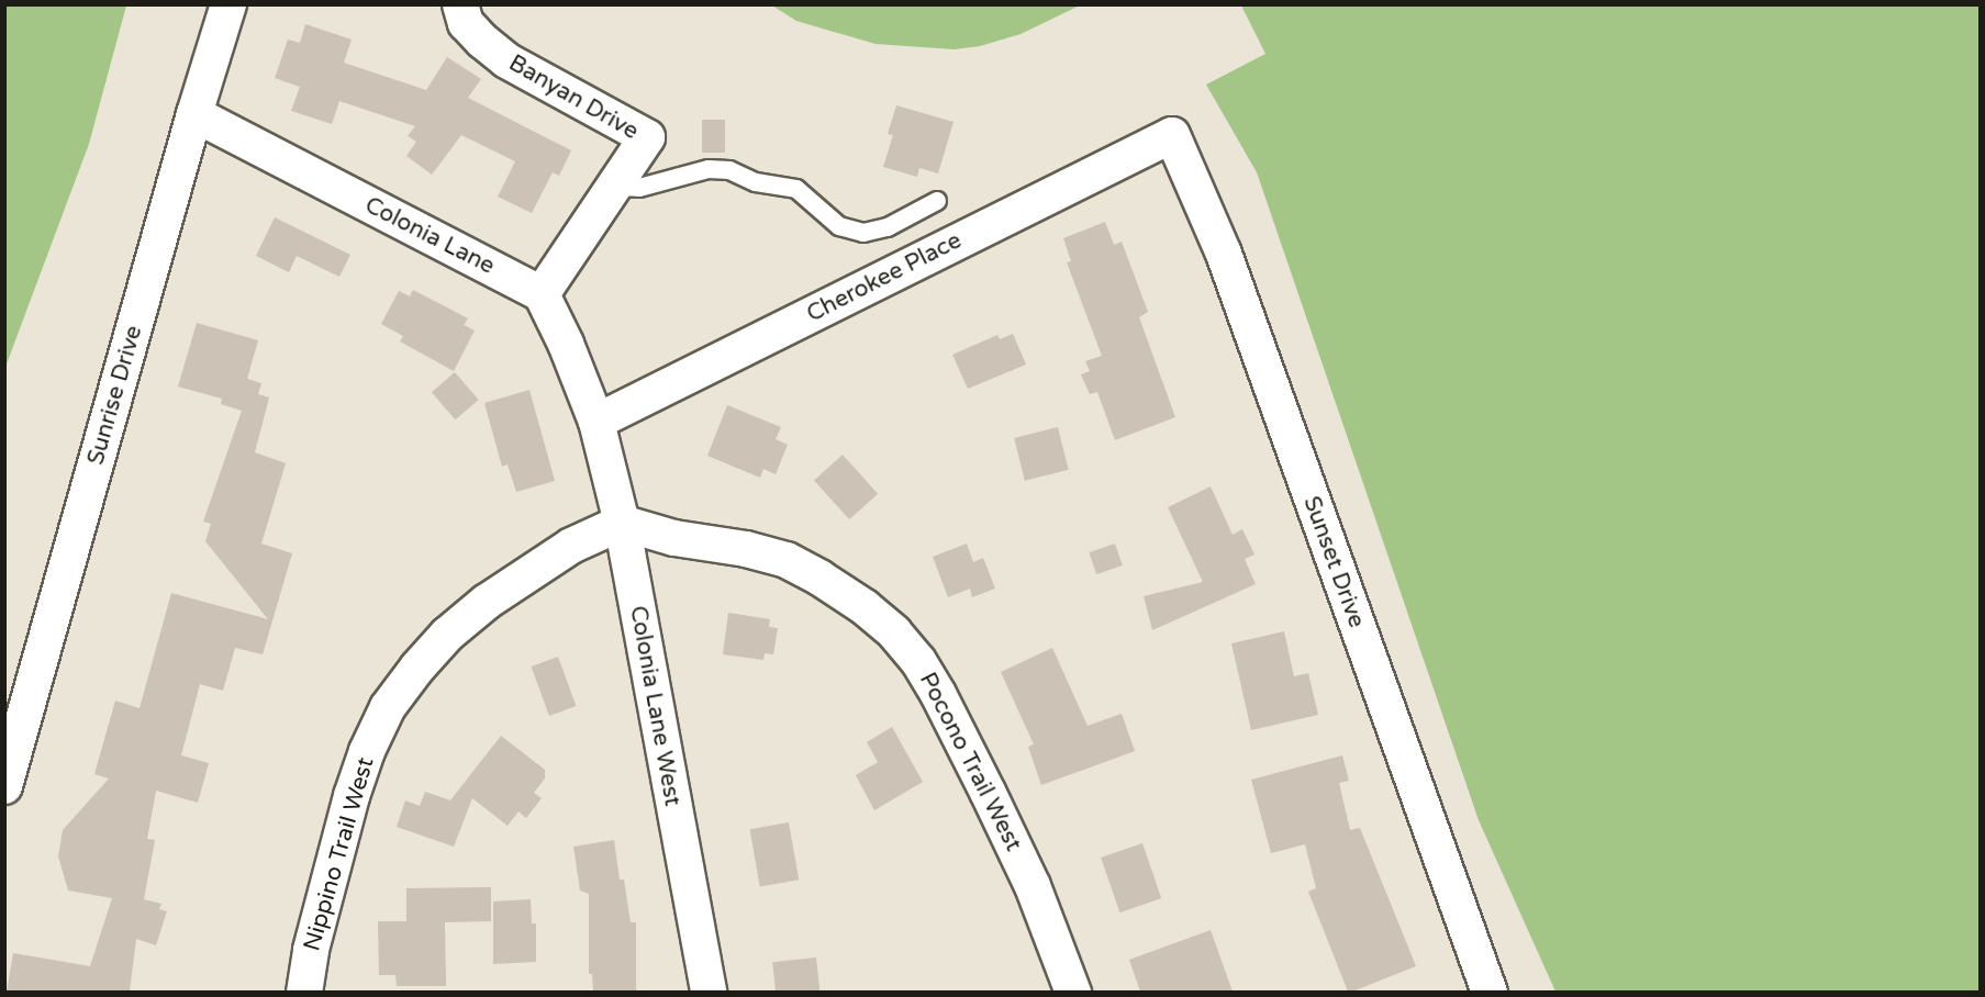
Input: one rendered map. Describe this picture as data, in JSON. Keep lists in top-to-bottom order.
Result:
{
  "streets": {
    "street": [
      "Banyan Drive",
      "Colonia Lane",
      "Cherokee Place",
      "Sunrise Drive",
      "Sunset Drive",
      "Colonia Lane West",
      "Pocono Trail West",
      "Nippino Trail West"
    ]
  },
  "crossings": [
    ["Banyan Drive", "Colonia Lane"],
    ["Colonia Lane", "Sunrise Drive"],
    ["Cherokee Place", "Sunset Drive"],
    ["Cherokee Place", "Colonia Lane West"],
    ["Colonia Lane West", "Pocono Trail West"],
    ["Colonia Lane West", "Nippino Trail West"],
    ["Pocono Trail West", "Nippino Trail West"]
  ]
}
